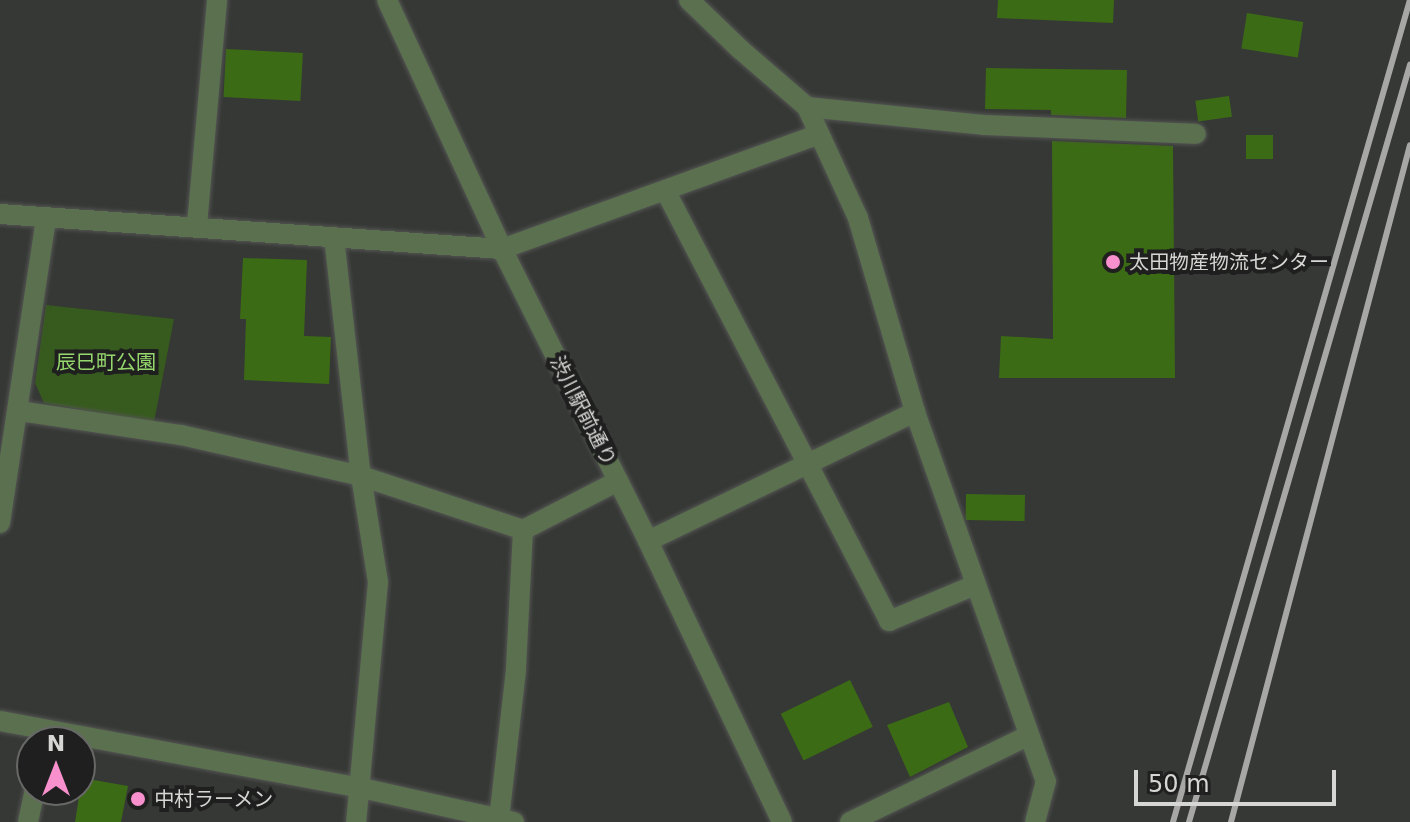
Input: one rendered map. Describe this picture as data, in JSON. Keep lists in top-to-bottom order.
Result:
{
  "streets": {
    "street": ["渋川駅前通り"]
  },
  "parks": ["辰巳町公園"],
  "places": ["太田物産物流センター", "中村ラーメン"],
  "scale_bar": "50 m",
  "north": "top"
}
